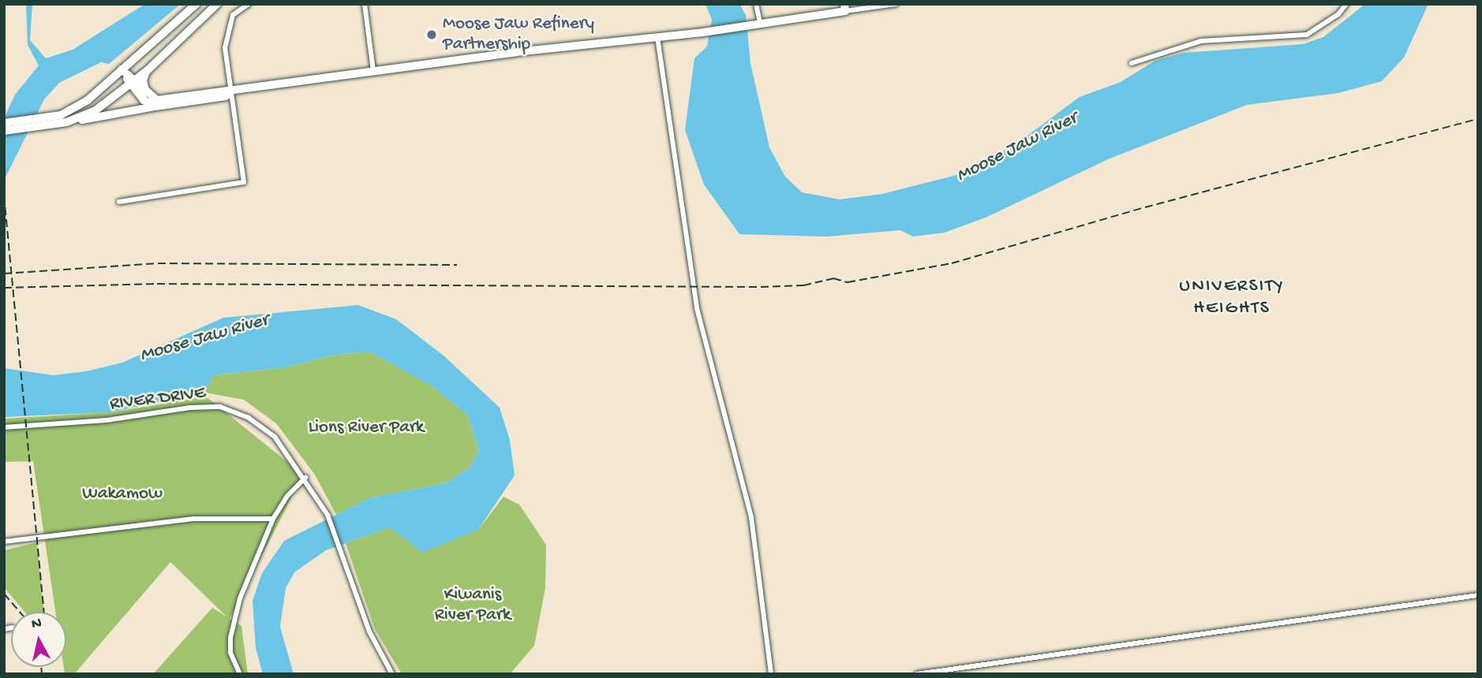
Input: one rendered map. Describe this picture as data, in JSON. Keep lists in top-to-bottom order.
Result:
{
  "streets": {
    "street": ["RIVER DRIVE"]
  },
  "districts": ["UNIVERSITY HEIGHTS"],
  "water": ["Moose Jaw River"],
  "parks": ["Lions River Park", "Wakamow", "Kiwanis River Park"],
  "places": ["Moose Jaw Refinery Partnership"],
  "north": "top"
}
